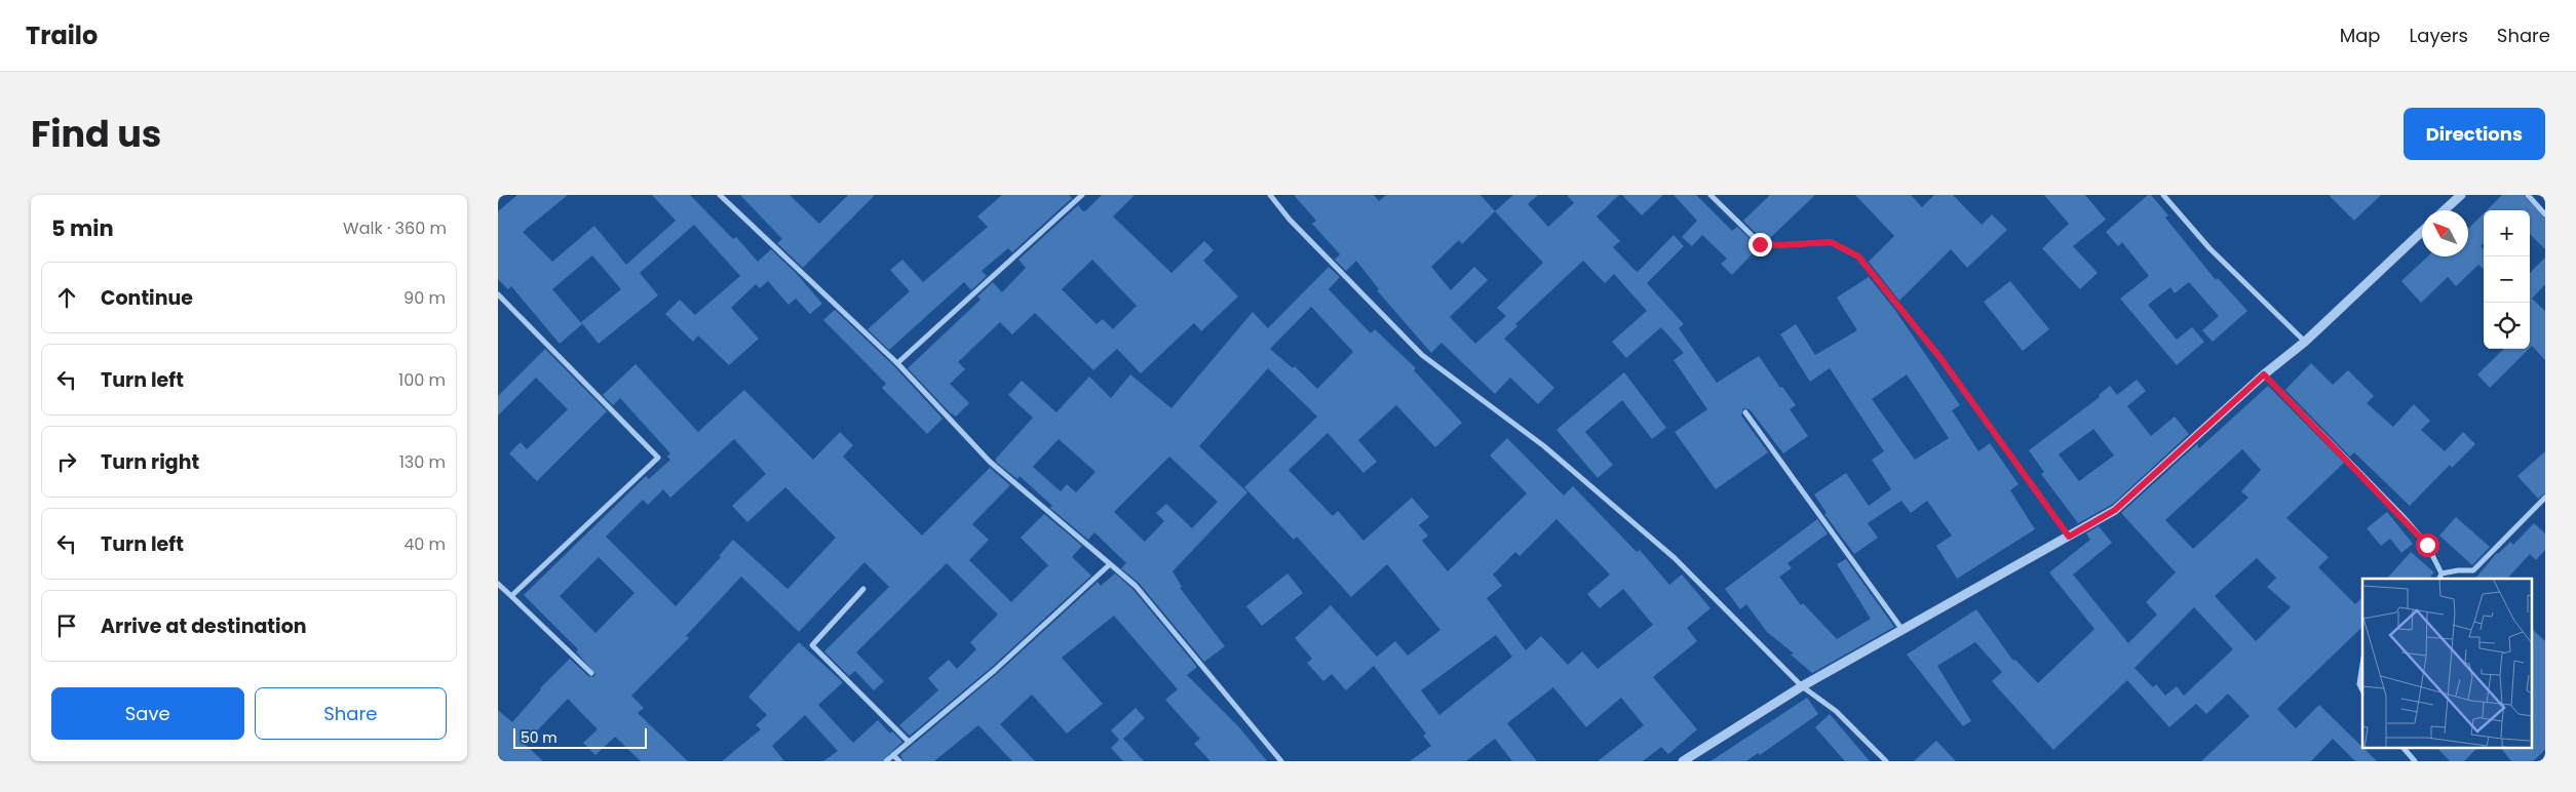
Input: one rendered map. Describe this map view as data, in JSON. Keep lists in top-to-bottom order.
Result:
{
  "scale_bar": "50 m",
  "north": "top left",
  "page": {
    "header": "Trailo",
    "nav": ["Map", "Layers", "Share"],
    "title": "Find us",
    "buttons": [
      "Directions",
      ["Save", "Share"]
    ],
    "heading": ["5 min", "Walk · 360 m"],
    "map_buttons": ["+", "−"],
    "list": [
      ["Continue", "90 m"],
      ["Turn left", "100 m"],
      ["Turn right", "130 m"],
      ["Turn left", "40 m"],
      "Arrive at destination"
    ],
    "scale": "50 m"
  }
}
